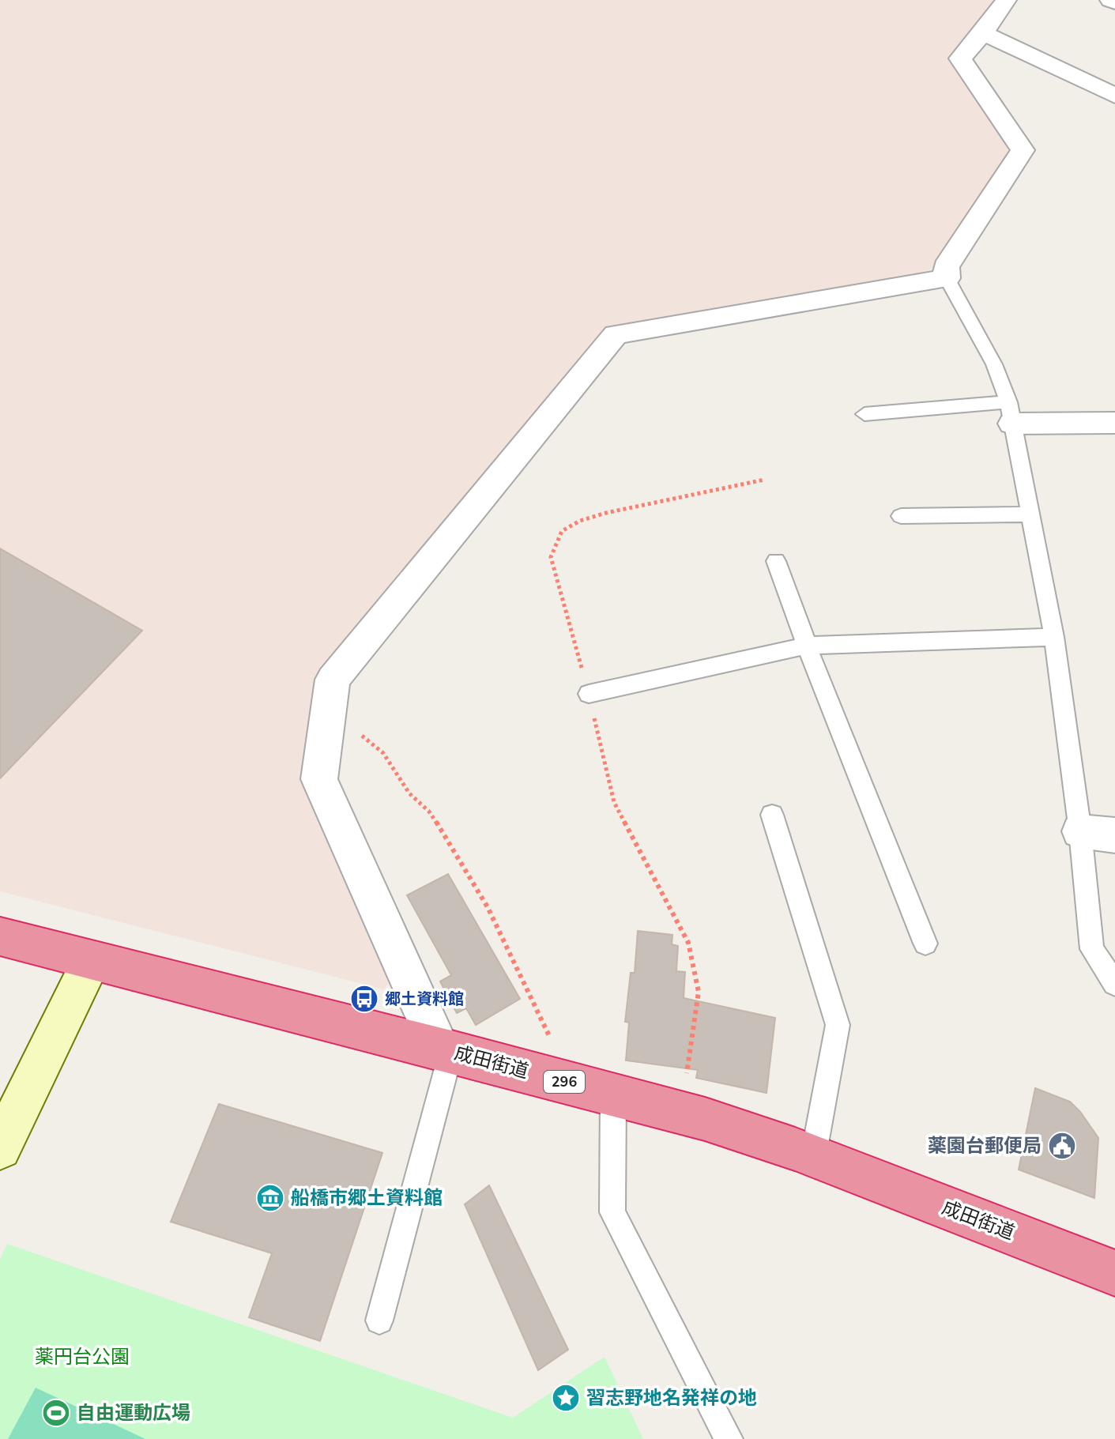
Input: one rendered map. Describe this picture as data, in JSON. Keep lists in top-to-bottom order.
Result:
{
  "streets": {
    "highway": ["成田街道", "296"]
  },
  "parks": ["薬円台公園"],
  "places": {
    "bus stop": ["郷土資料館"],
    "public building": ["薬園台郵便局"],
    "museum": ["船橋市郷土資料館"],
    "place": ["習志野地名発祥の地"],
    "sports": ["自由運動広場"]
  }
}
